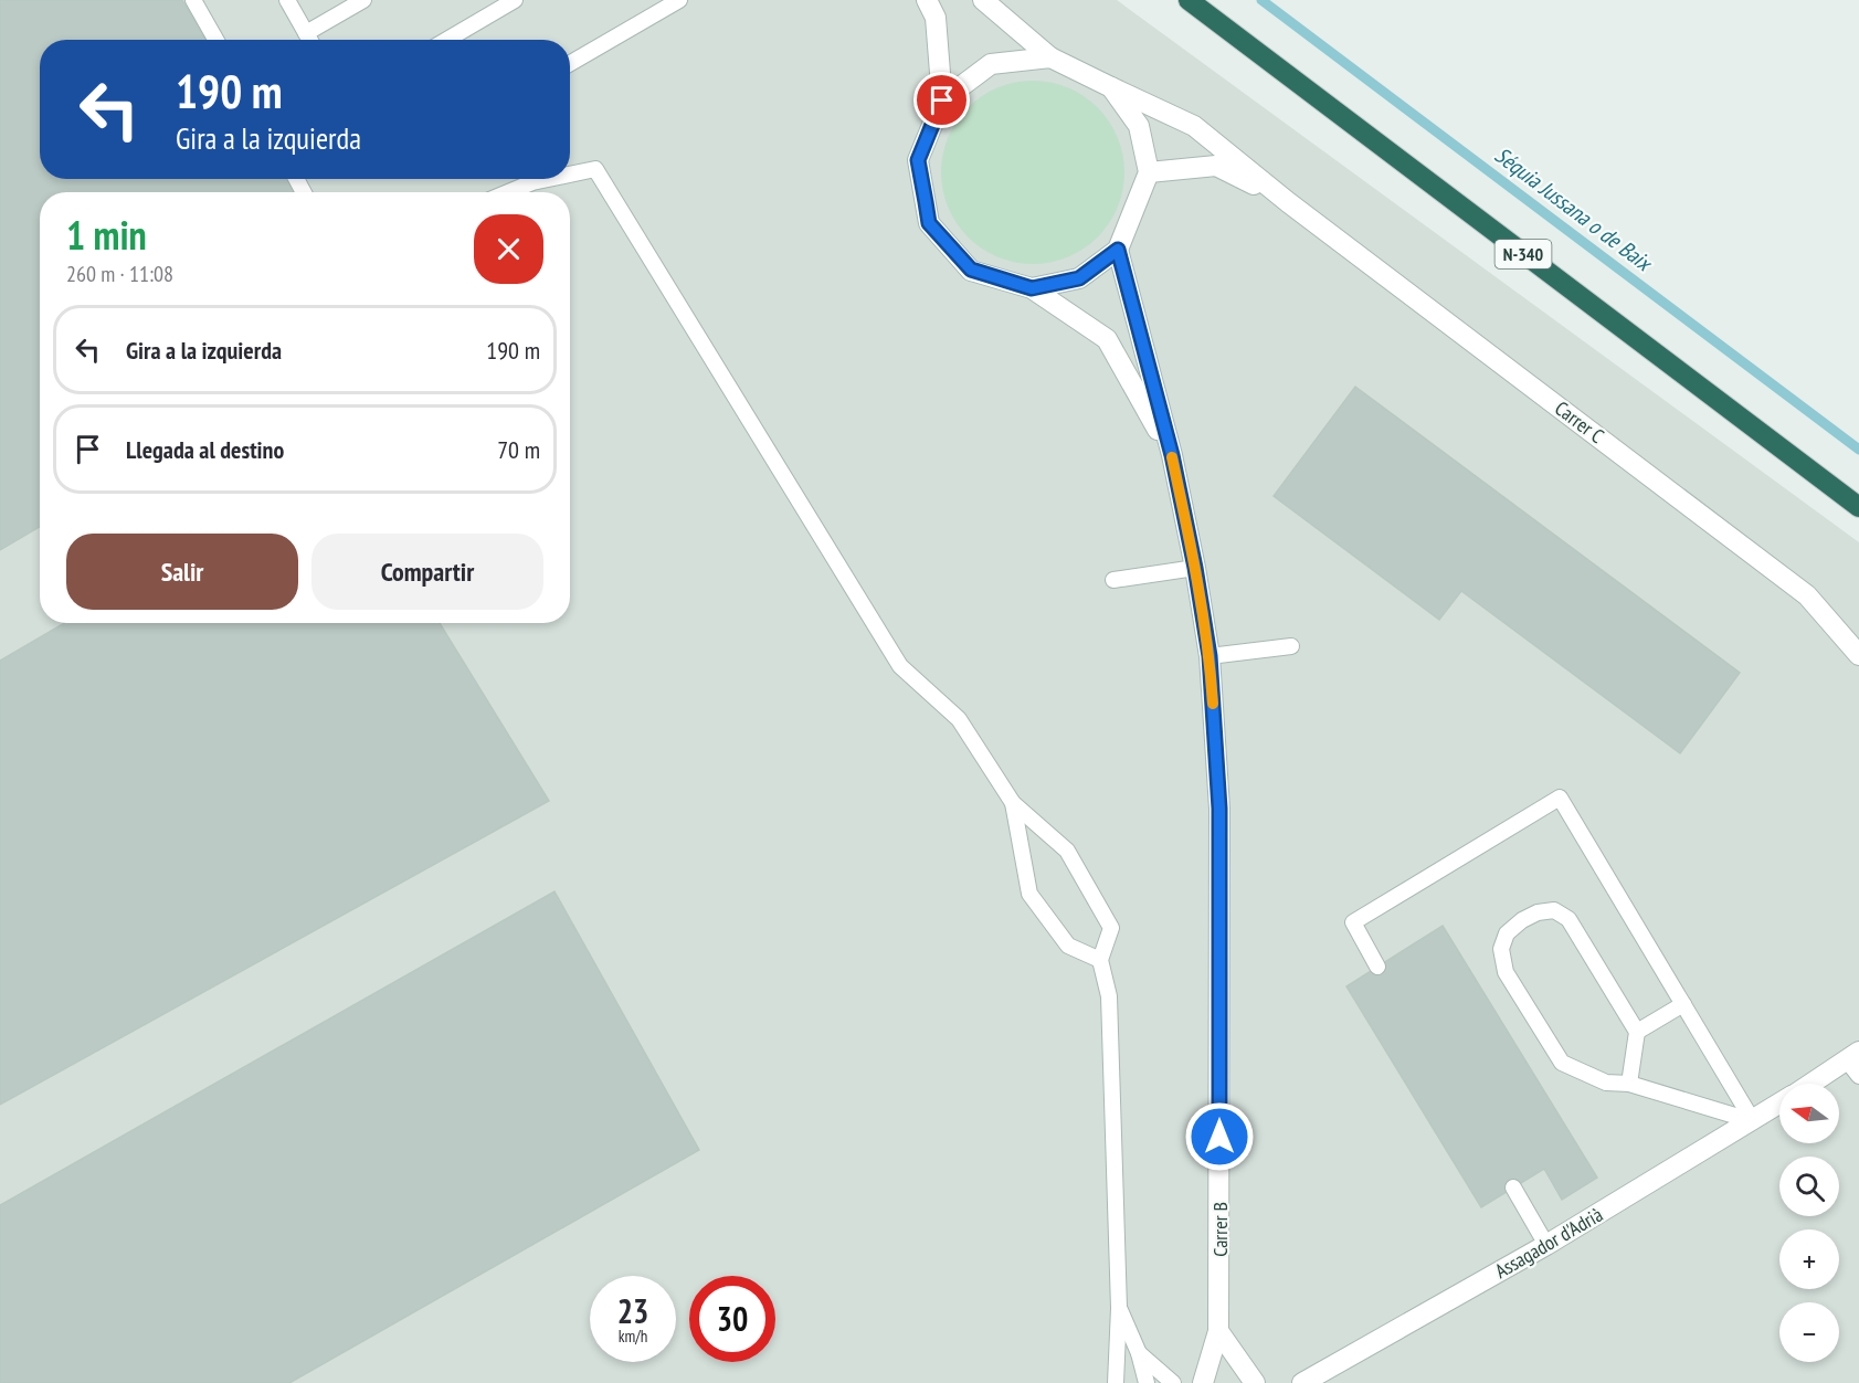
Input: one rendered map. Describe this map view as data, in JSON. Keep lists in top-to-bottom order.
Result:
{
  "streets": {
    "highway": ["N-340"],
    "street": ["Carrer C", "Carrer B", "Assagador d'Adrià"]
  },
  "crossings": [
    ["Carrer C", "Carrer B"]
  ],
  "water": ["Séquia Jussana o de Baix"],
  "north": "left",
  "page": {
    "turn": ["190 m", "Gira a la izquierda"],
    "heading": ["1 min", "260 m · 11:08"],
    "list": [
      {
        "name": "Gira a la izquierda",
        "value": "190 m"
      },
      {
        "name": "Llegada al destino",
        "value": "70 m"
      }
    ],
    "buttons": ["Salir", "Compartir"],
    "map_buttons": ["+", "−"],
    "speed": "23 km/h",
    "limit": "30"
  }
}
